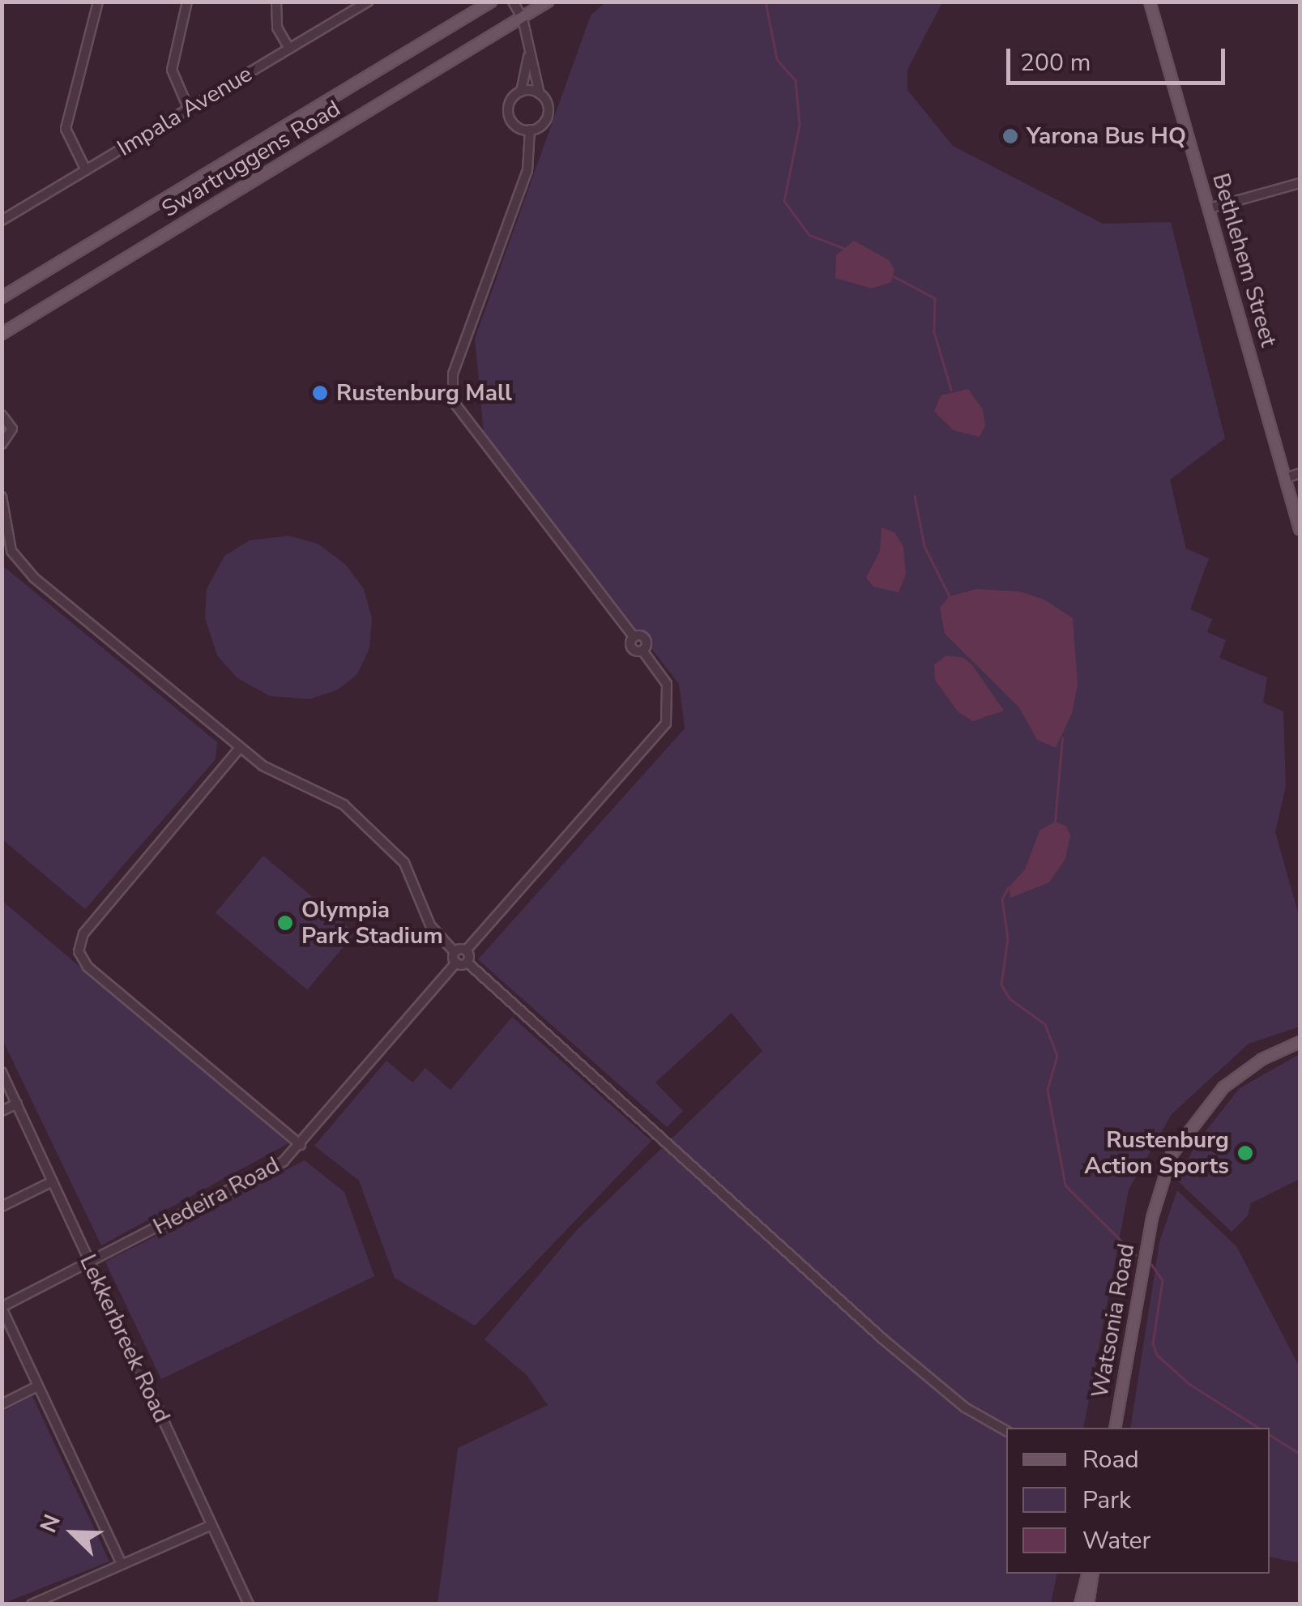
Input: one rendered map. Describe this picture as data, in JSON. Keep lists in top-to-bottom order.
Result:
{
  "streets": {
    "main road": ["Swartruggens Road", "Bethlehem Street", "Watsonia Road"],
    "street": ["Impala Avenue", "Hedeira Road", "Lekkerbreek Road"]
  },
  "crossings": [
    ["Hedeira Road", "Lekkerbreek Road"]
  ],
  "places": [
    "Yarona Bus HQ",
    "Rustenburg Mall",
    "Olympia Park Stadium",
    "Rustenburg Action Sports"
  ],
  "legend": ["Road", "Park", "Water"],
  "scale_bar": "200 m",
  "north": "top left"
}
